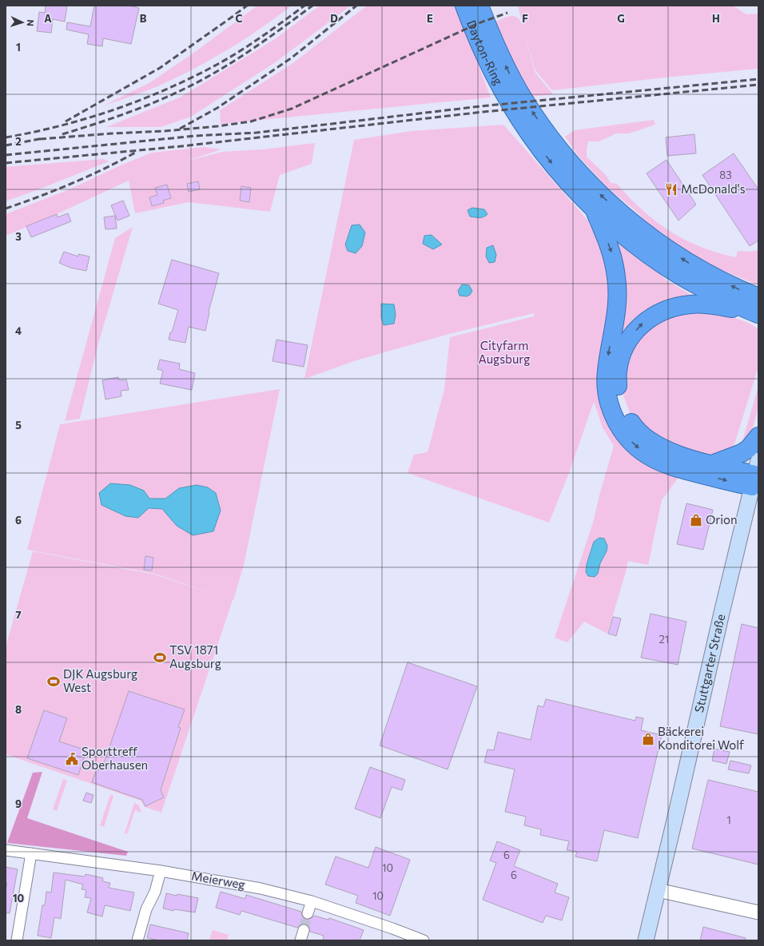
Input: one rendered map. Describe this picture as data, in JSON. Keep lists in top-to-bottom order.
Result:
{
  "streets": {
    "highway": ["Dayton-Ring"],
    "main road": ["Stuttgarter Straße"],
    "street": ["Meierweg"]
  },
  "parks": ["Cityfarm Augsburg"],
  "places": {
    "restaurant": ["McDonald's"],
    "shop": ["Orion", "Bäckerei Konditorei Wolf"],
    "sports": ["TSV 1871 Augsburg", "DJK Augsburg West"],
    "public building": ["Sporttreff Oberhausen"]
  },
  "house_numbers": [
    "83",
    "21",
    "1",
    "6",
    "10",
    "6",
    "10"
  ],
  "north": "right",
  "grid": {
    "columns": [
      "A",
      "B",
      "C",
      "D",
      "E",
      "F",
      "G",
      "H"
    ],
    "rows": [
      "1",
      "2",
      "3",
      "4",
      "5",
      "6",
      "7",
      "8",
      "9",
      "10"
    ]
  }
}
